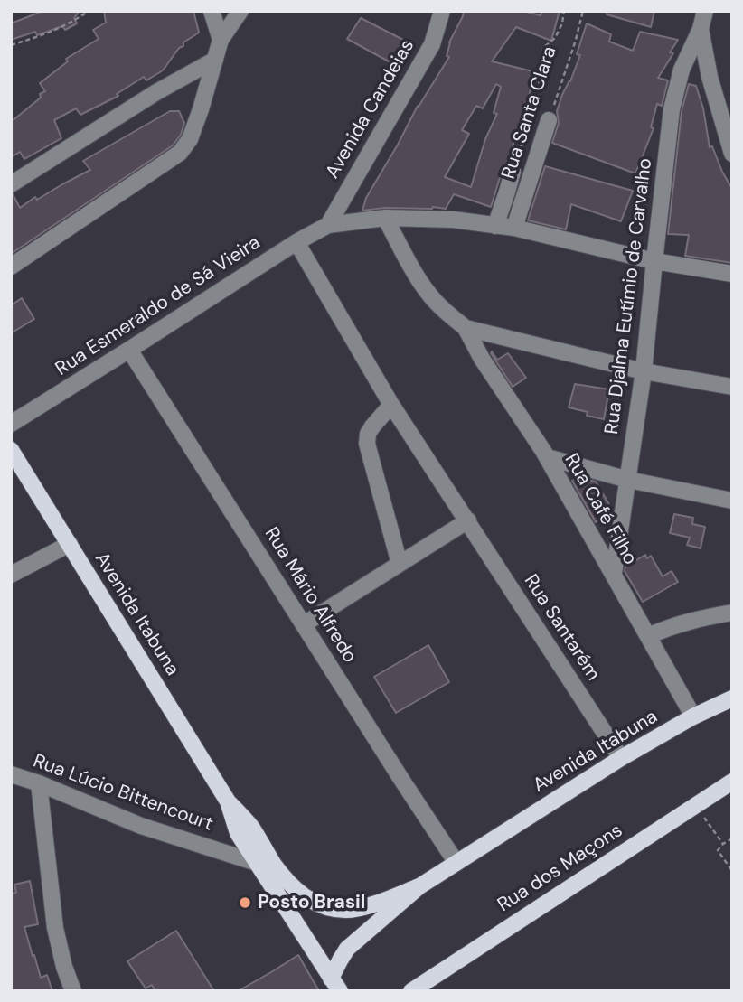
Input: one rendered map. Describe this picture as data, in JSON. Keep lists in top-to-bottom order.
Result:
{
  "streets": {
    "main road": ["Avenida Itabuna", "Rua dos Maçons"],
    "street": [
      "Avenida Candeias",
      "Rua Santa Clara",
      "Rua Djalma Eutímio de Carvalho",
      "Rua Esmeraldo de Sá Vieira",
      "Rua Café Filho",
      "Rua Mário Alfredo",
      "Rua Santarém",
      "Rua Lúcio Bittencourt"
    ]
  },
  "crossings": [
    ["Avenida Candeias", "Rua Esmeraldo de Sá Vieira"],
    ["Rua Djalma Eutímio de Carvalho", "Rua Café Filho"],
    ["Rua Esmeraldo de Sá Vieira", "Rua Mário Alfredo"],
    ["Rua Esmeraldo de Sá Vieira", "Rua Santarém"],
    ["Rua Café Filho", "Avenida Itabuna"],
    ["Rua Mário Alfredo", "Avenida Itabuna"],
    ["Avenida Itabuna", "Rua Santarém"],
    ["Avenida Itabuna", "Rua Lúcio Bittencourt"]
  ],
  "places": ["Posto Brasil"]
}
